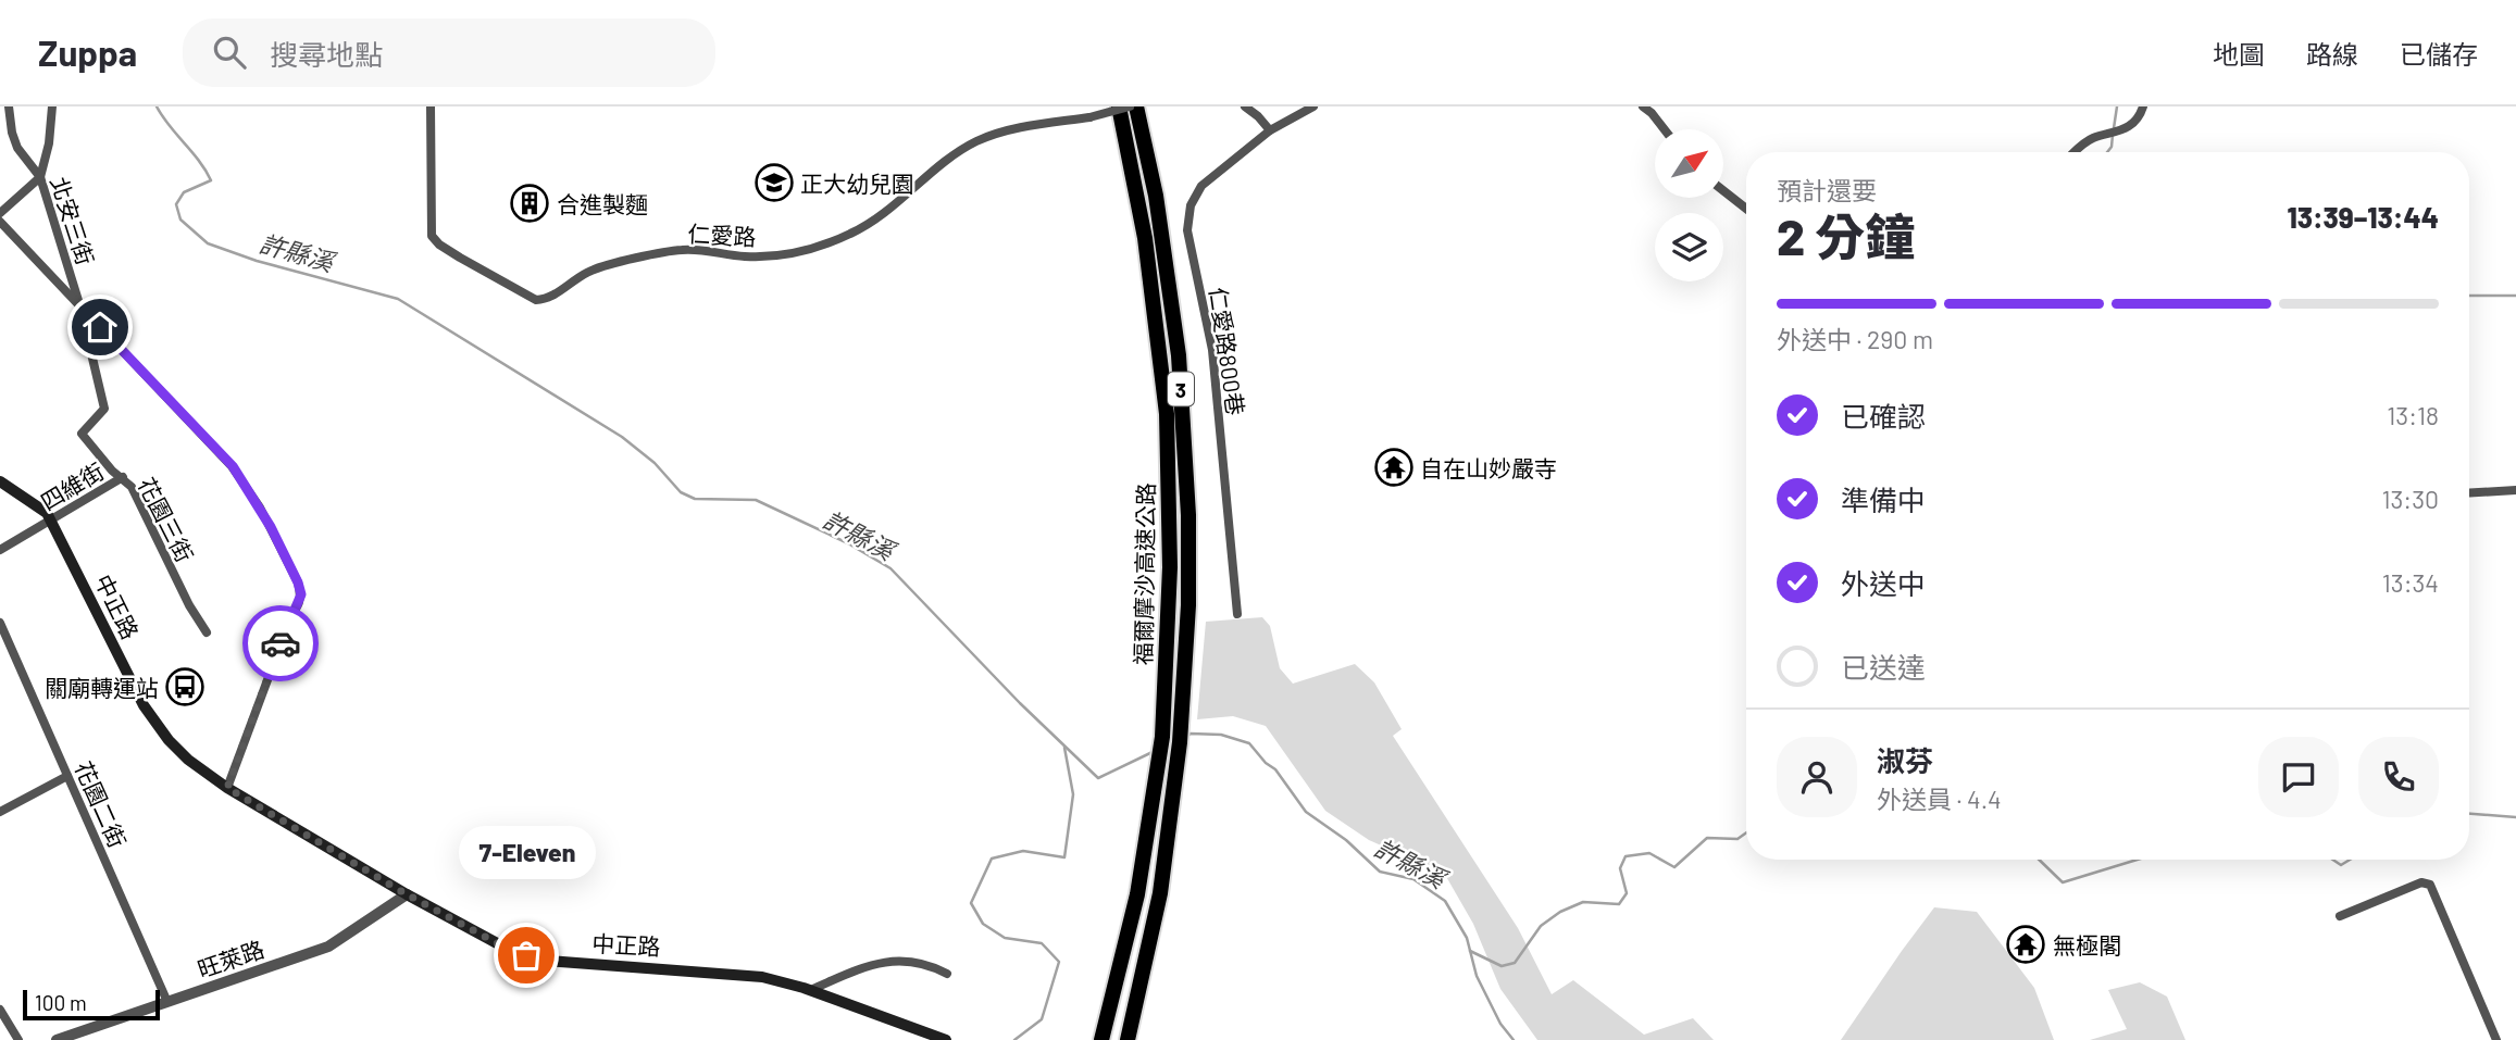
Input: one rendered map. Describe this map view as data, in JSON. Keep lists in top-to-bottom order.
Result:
{
  "streets": {
    "highway": ["3", "福爾摩沙高速公路"],
    "main road": ["中正路"],
    "street": [
      "北安三街",
      "仁愛路",
      "仁愛路800巷",
      "四維街",
      "花園三街",
      "花園二街",
      "旺萊路"
    ]
  },
  "crossings": [
    ["北安三街", "花園三街"],
    ["四維街", "花園三街"],
    ["四維街", "中正路"],
    ["中正路", "旺萊路"],
    ["花園二街", "旺萊路"]
  ],
  "water": ["許縣溪"],
  "places": {
    "school or university": ["正大幼兒園"],
    "building": ["合進製麵"],
    "temple": ["自在山妙嚴寺", "無極閣"],
    "bus stop": ["關廟轉運站"],
    "other": ["7-Eleven"]
  },
  "scale_bar": "100 m",
  "north": "top right",
  "page": {
    "header": "Zuppa",
    "search": "搜尋地點",
    "nav": ["地圖", "路線", "已儲存"],
    "heading": ["2 分鐘", "預計還要", "13:39–13:44"],
    "panel": ["淑芬", "外送員 · 4.4"],
    "bar": "外送中 · 290 m",
    "list": [
      ["已確認", "13:18"],
      ["準備中", "13:30"],
      ["外送中", "13:34"],
      "已送達"
    ],
    "bubble": "7-Eleven",
    "scale": "100 m"
  }
}
